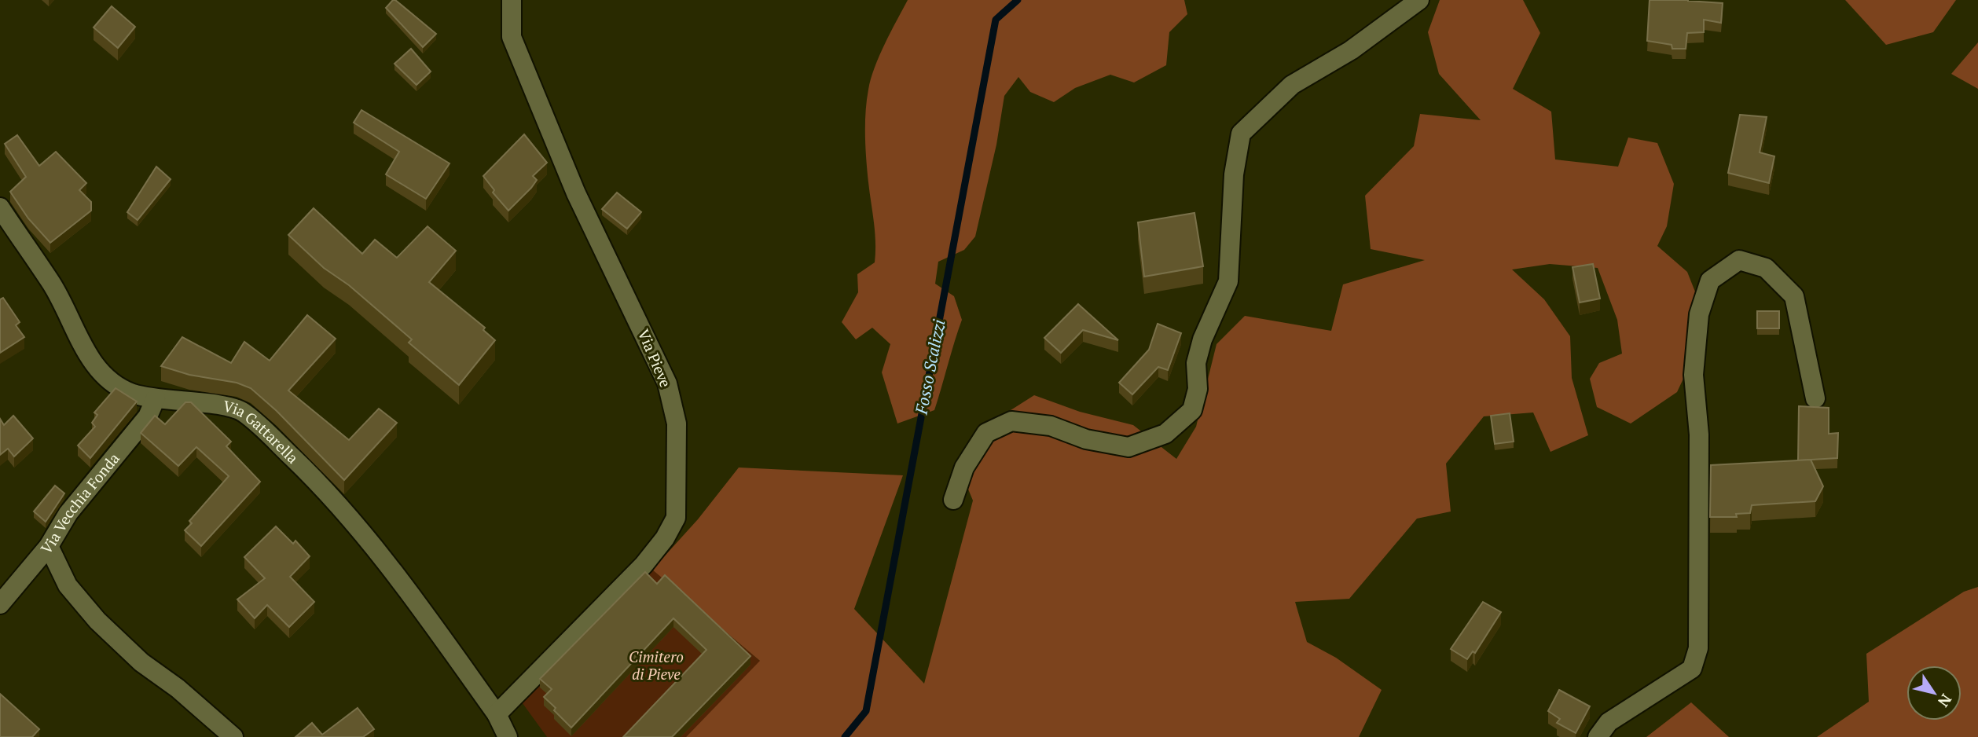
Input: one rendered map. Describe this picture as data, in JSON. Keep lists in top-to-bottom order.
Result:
{
  "streets": {
    "street": ["Via Pieve", "Via Gattarella", "Via Vecchia Fonda"]
  },
  "crossings": [
    ["Via Pieve", "Via Gattarella"],
    ["Via Gattarella", "Via Vecchia Fonda"]
  ],
  "water": ["Fosso Scalizzi"],
  "parks": ["Cimitero di Pieve"],
  "north": "bottom right"
}
